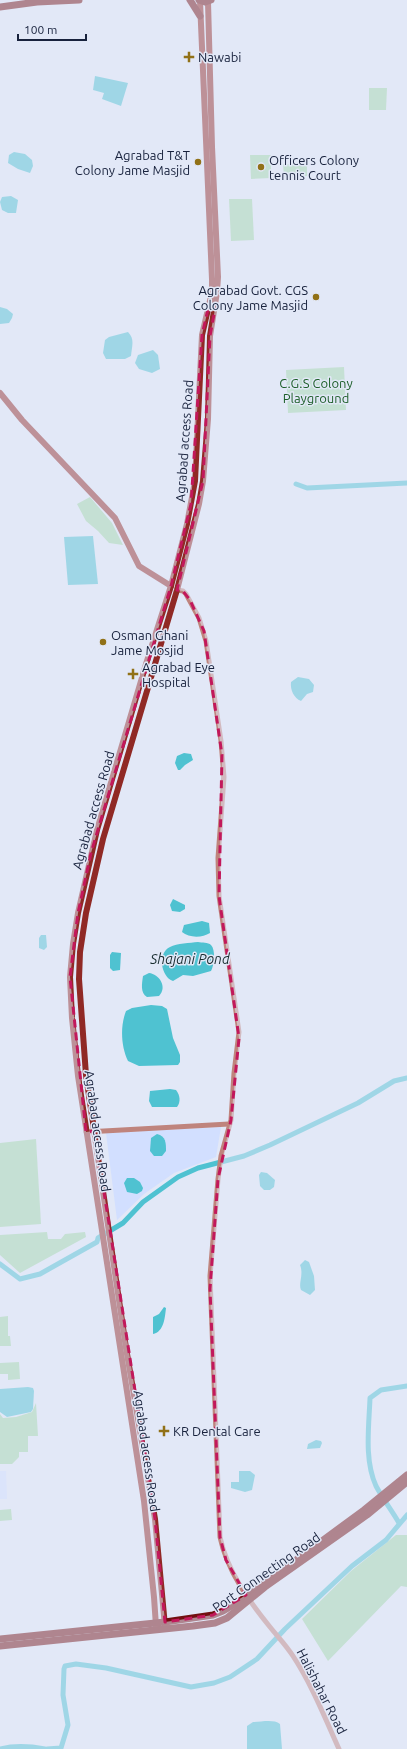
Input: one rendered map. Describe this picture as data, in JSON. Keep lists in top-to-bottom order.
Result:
{
  "streets": {
    "highway": ["Port Connecting Road"],
    "main road": ["Agrabad access Road"],
    "street": ["Halishahar Road"]
  },
  "crossings": [
    ["Agrabad access Road", "Port Connecting Road"],
    ["Agrabad access Road", "Halishahar Road"],
    ["Port Connecting Road", "Halishahar Road"]
  ],
  "water": ["Shajani Pond"],
  "parks": ["C.G.S Colony Playground"],
  "places": {
    "health": ["Nawabi", "Agrabad Eye Hospital", "KR Dental Care"],
    "other": [
      "Agrabad T&T Colony Jame Masjid",
      "Officers Colony tennis Court",
      "Agrabad Govt. CGS Colony Jame Masjid",
      "Osman Ghani Jame Mosjid"
    ]
  },
  "scale_bar": "100 m"
}
